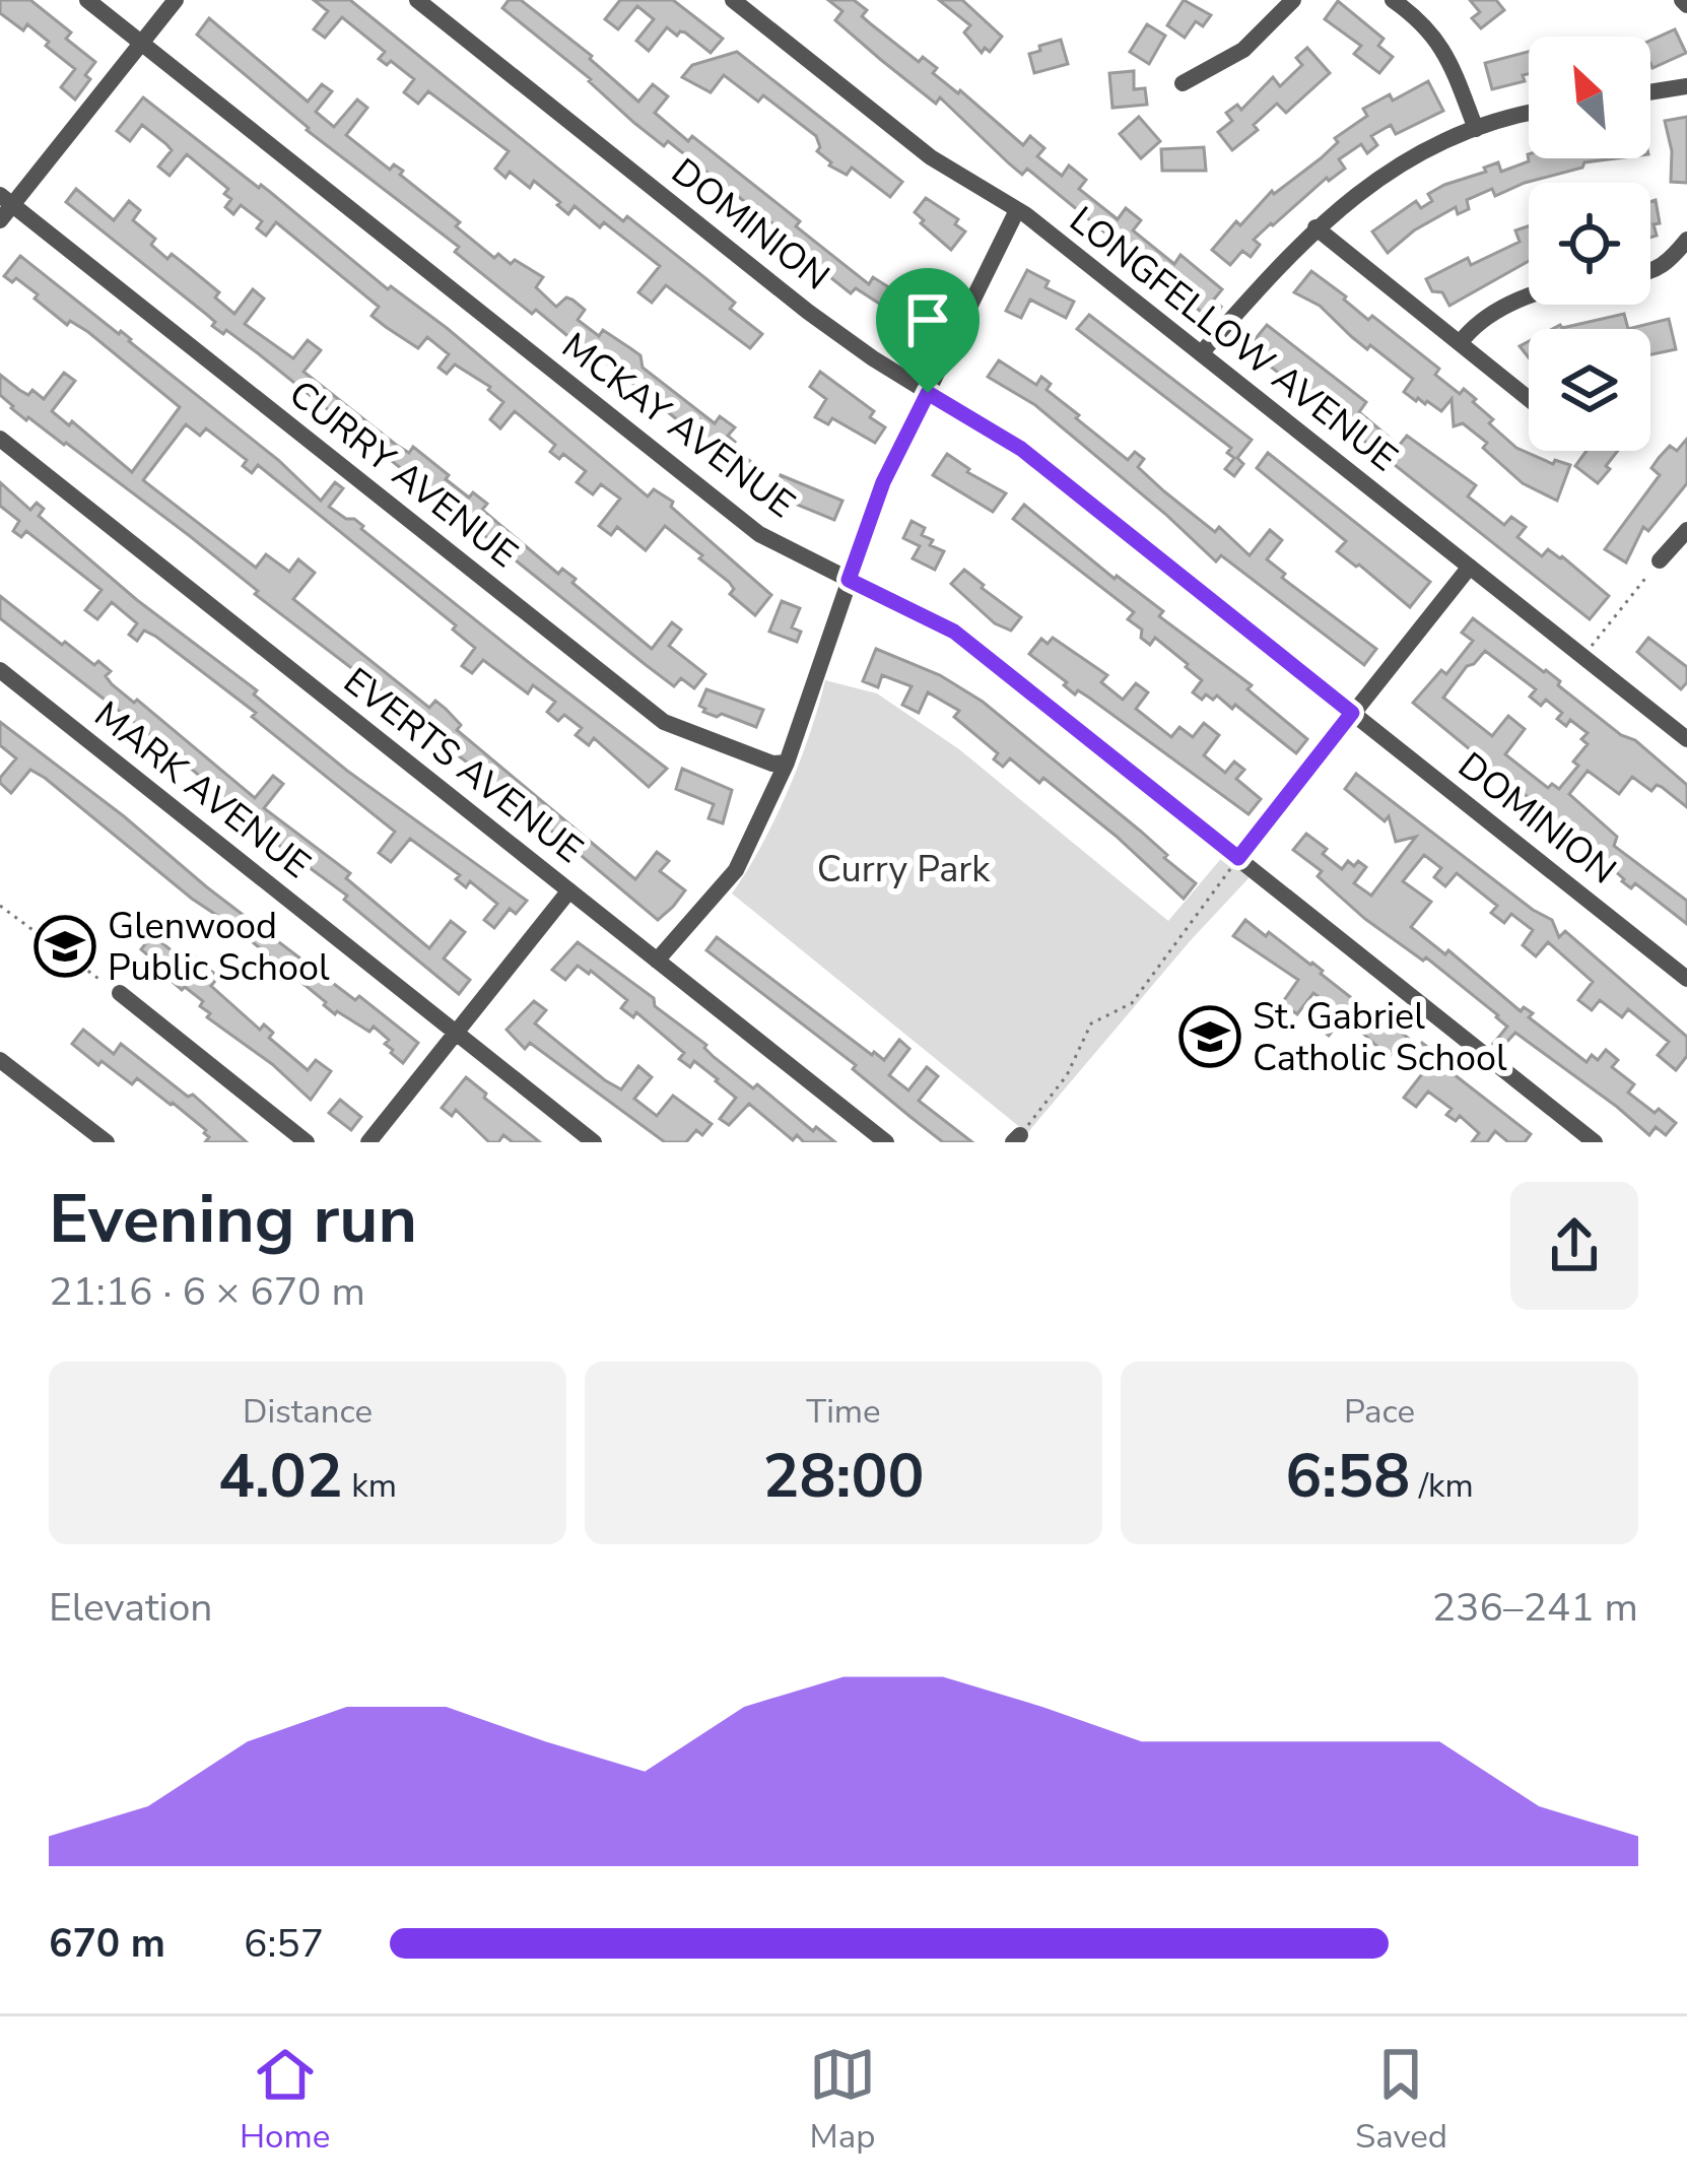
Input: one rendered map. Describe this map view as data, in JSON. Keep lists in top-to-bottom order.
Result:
{
  "streets": {
    "street": [
      "DOMINION",
      "LONGFELLOW AVENUE",
      "MCKAY AVENUE",
      "CURRY AVENUE",
      "EVERTS AVENUE",
      "MARK AVENUE"
    ]
  },
  "parks": ["Curry Park"],
  "places": {
    "school or university": ["Glenwood Public School", "St. Gabriel Catholic School"]
  },
  "north": "top left",
  "page": {
    "heading": ["Evening run", "21:16 · 6 × 670 m"],
    "stats": [
      ["Distance", "4.02 km"],
      ["Time", "28:00"],
      ["Pace", "6:58 /km"]
    ],
    "chart": ["Elevation", "236–241 m"],
    "list": [
      {
        "name": "670 m",
        "note": "6:57"
      }
    ],
    "tabs": ["Home", "Map", "Saved"]
  }
}
